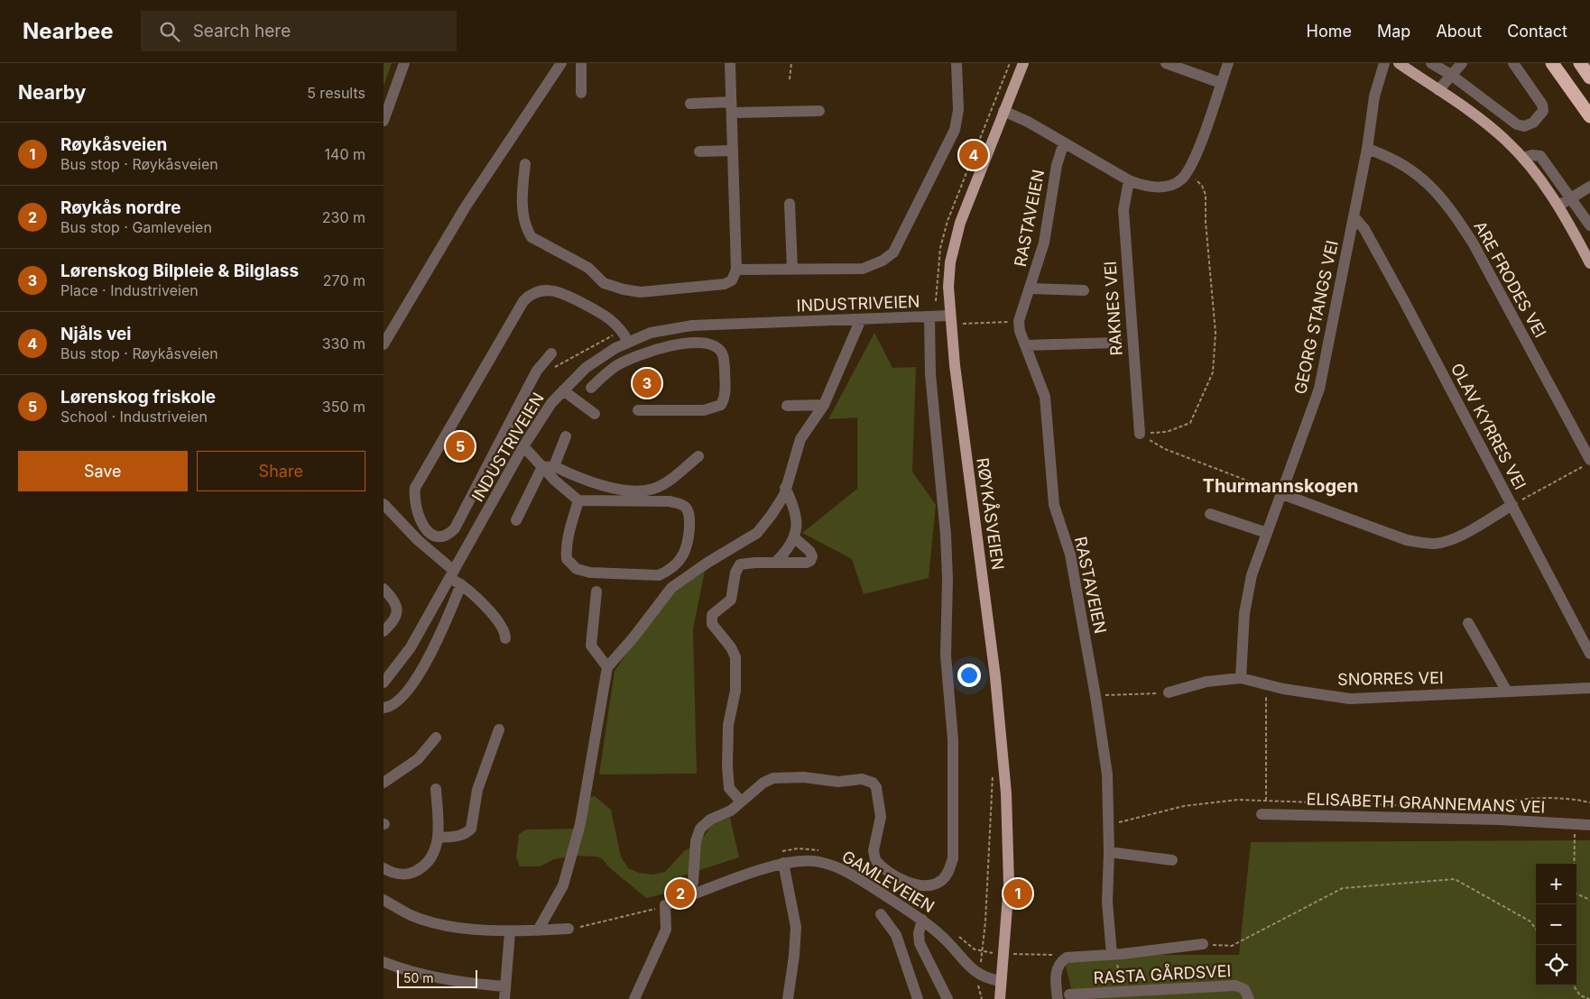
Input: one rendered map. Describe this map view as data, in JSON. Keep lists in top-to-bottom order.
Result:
{
  "streets": {
    "main road": ["RØYKÅSVEIEN"],
    "street": [
      "RASTAVEIEN",
      "ARE FRODES VEI",
      "INDUSTRIVEIEN",
      "RAKNES VEI",
      "GEORG STANGS VEI",
      "OLAV KYRRES VEI",
      "SNORRES VEI",
      "ELISABETH GRANNEMANS VEI",
      "GAMLEVEIEN",
      "RASTA GÅRDSVEI"
    ]
  },
  "crossings": [
    ["ARE FRODES VEI", "GEORG STANGS VEI"],
    ["INDUSTRIVEIEN", "RØYKÅSVEIEN"],
    ["GEORG STANGS VEI", "OLAV KYRRES VEI"],
    ["GEORG STANGS VEI", "SNORRES VEI"],
    ["RØYKÅSVEIEN", "GAMLEVEIEN"]
  ],
  "districts": ["Thurmannskogen"],
  "scale_bar": "50 m",
  "page": {
    "header": "Nearbee",
    "search": "Search here",
    "nav": [
      "Home",
      "Map",
      "About",
      "Contact"
    ],
    "heading": ["Nearby", "5 results"],
    "list": [
      {
        "mark": "1",
        "name": "Røykåsveien",
        "note": "Bus stop · Røykåsveien",
        "value": "140 m"
      },
      {
        "mark": "2",
        "name": "Røykås nordre",
        "note": "Bus stop · Gamleveien",
        "value": "230 m"
      },
      {
        "mark": "3",
        "name": "Lørenskog Bilpleie & Bilglass",
        "note": "Place · Industriveien",
        "value": "270 m"
      },
      {
        "mark": "4",
        "name": "Njåls vei",
        "note": "Bus stop · Røykåsveien",
        "value": "330 m"
      },
      {
        "mark": "5",
        "name": "Lørenskog friskole",
        "note": "School · Industriveien",
        "value": "350 m"
      }
    ],
    "pins": [
      "4",
      "3",
      "5",
      "1",
      "2"
    ],
    "buttons": ["Save", "Share"],
    "map_buttons": ["+", "−"],
    "scale": "50 m"
  }
}
